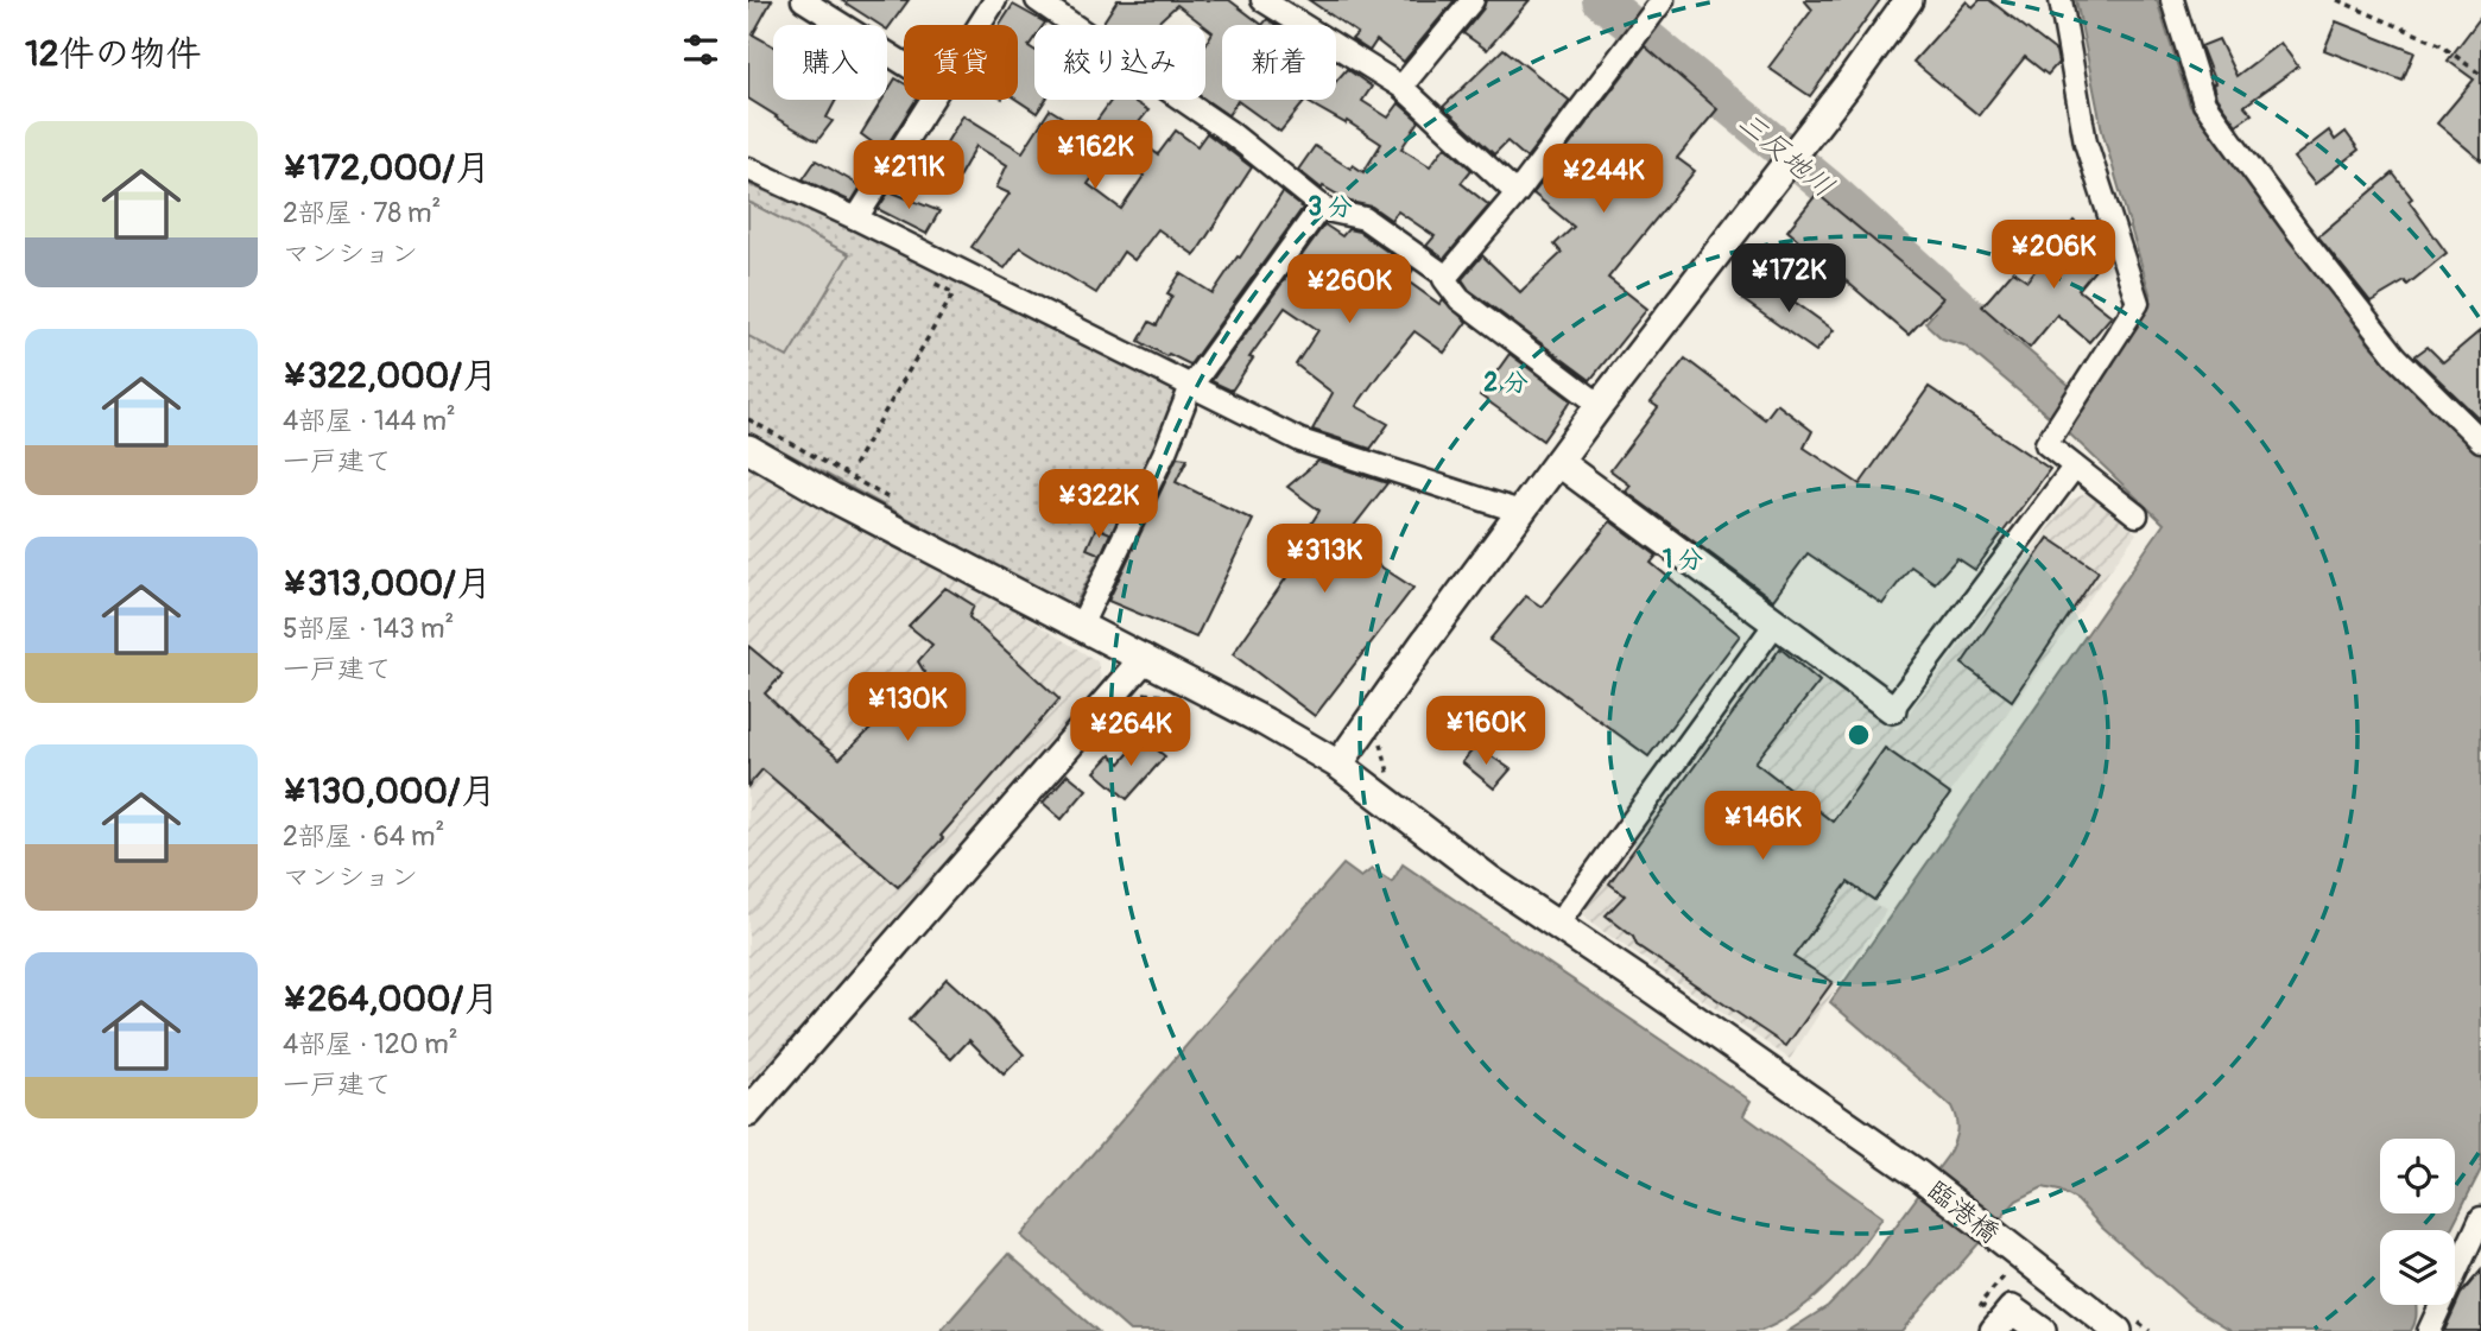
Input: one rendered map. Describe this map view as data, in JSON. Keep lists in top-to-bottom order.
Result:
{
  "streets": {
    "street": ["臨港橋"]
  },
  "water": ["三反地川"],
  "page": {
    "heading": "12件の物件",
    "chip": [
      "購入",
      "賃貸",
      "絞り込み",
      "新着"
    ],
    "list": [
      {
        "name": "¥172,000/月",
        "note": "2部屋 · 78 m² · マンション"
      },
      {
        "name": "¥322,000/月",
        "note": "4部屋 · 144 m² · 一戸建て"
      },
      {
        "name": "¥313,000/月",
        "note": "5部屋 · 143 m² · 一戸建て"
      },
      {
        "name": "¥130,000/月",
        "note": "2部屋 · 64 m² · マンション"
      },
      {
        "name": "¥264,000/月",
        "note": "4部屋 · 120 m² · 一戸建て"
      }
    ],
    "price": [
      "¥162K",
      "¥211K",
      "¥244K",
      "¥206K",
      "¥172K",
      "¥260K",
      "¥322K",
      "¥313K",
      "¥130K",
      "¥160K",
      "¥264K",
      "¥146K"
    ]
  },
  "rings": ["3 分", "2 分", "1 分"]
}
